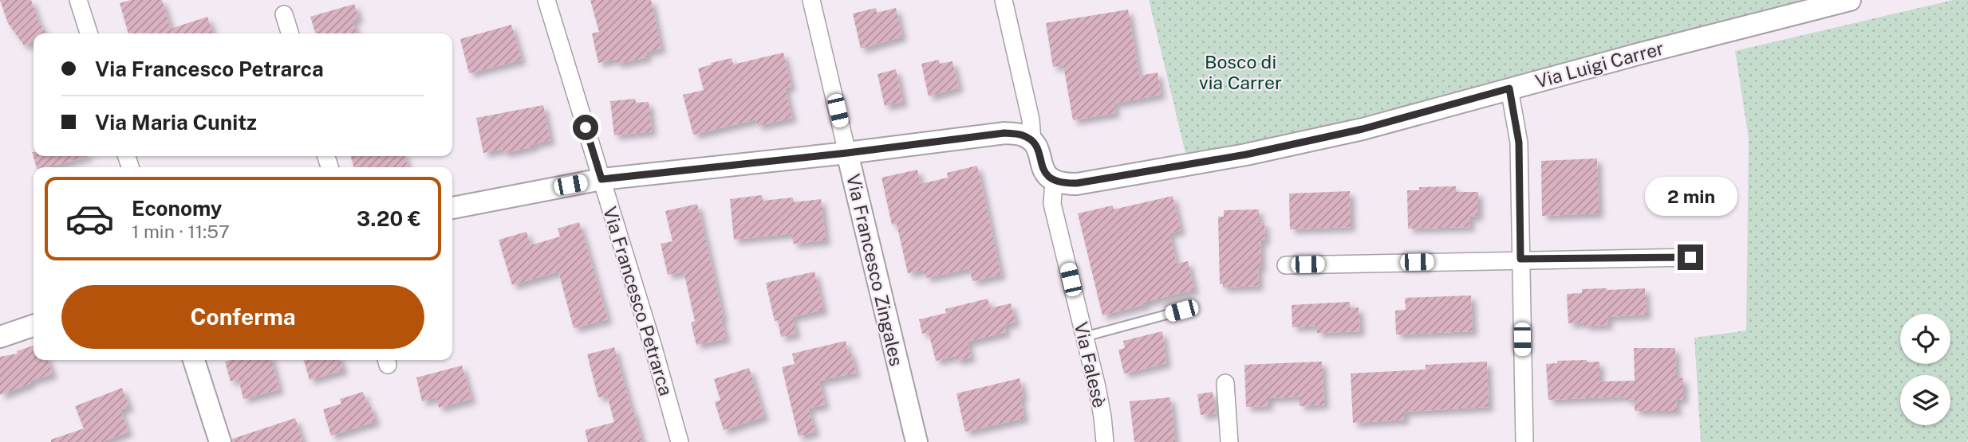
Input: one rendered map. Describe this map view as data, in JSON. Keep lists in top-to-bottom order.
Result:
{
  "streets": {
    "street": [
      "Via Luigi Carrer",
      "Via Francesco Zingales",
      "Via Francesco Petrarca",
      "Via Falesè"
    ]
  },
  "crossings": [
    ["Via Luigi Carrer", "Via Falesè"]
  ],
  "parks": ["Bosco di via Carrer"],
  "page": {
    "banner": ["Via Francesco Petrarca", "Via Maria Cunitz"],
    "bubble": "2 min",
    "list": [
      {
        "name": "Economy",
        "note": "1 min · 11:57",
        "value": "3.20 €"
      }
    ],
    "buttons": "Conferma"
  }
}
